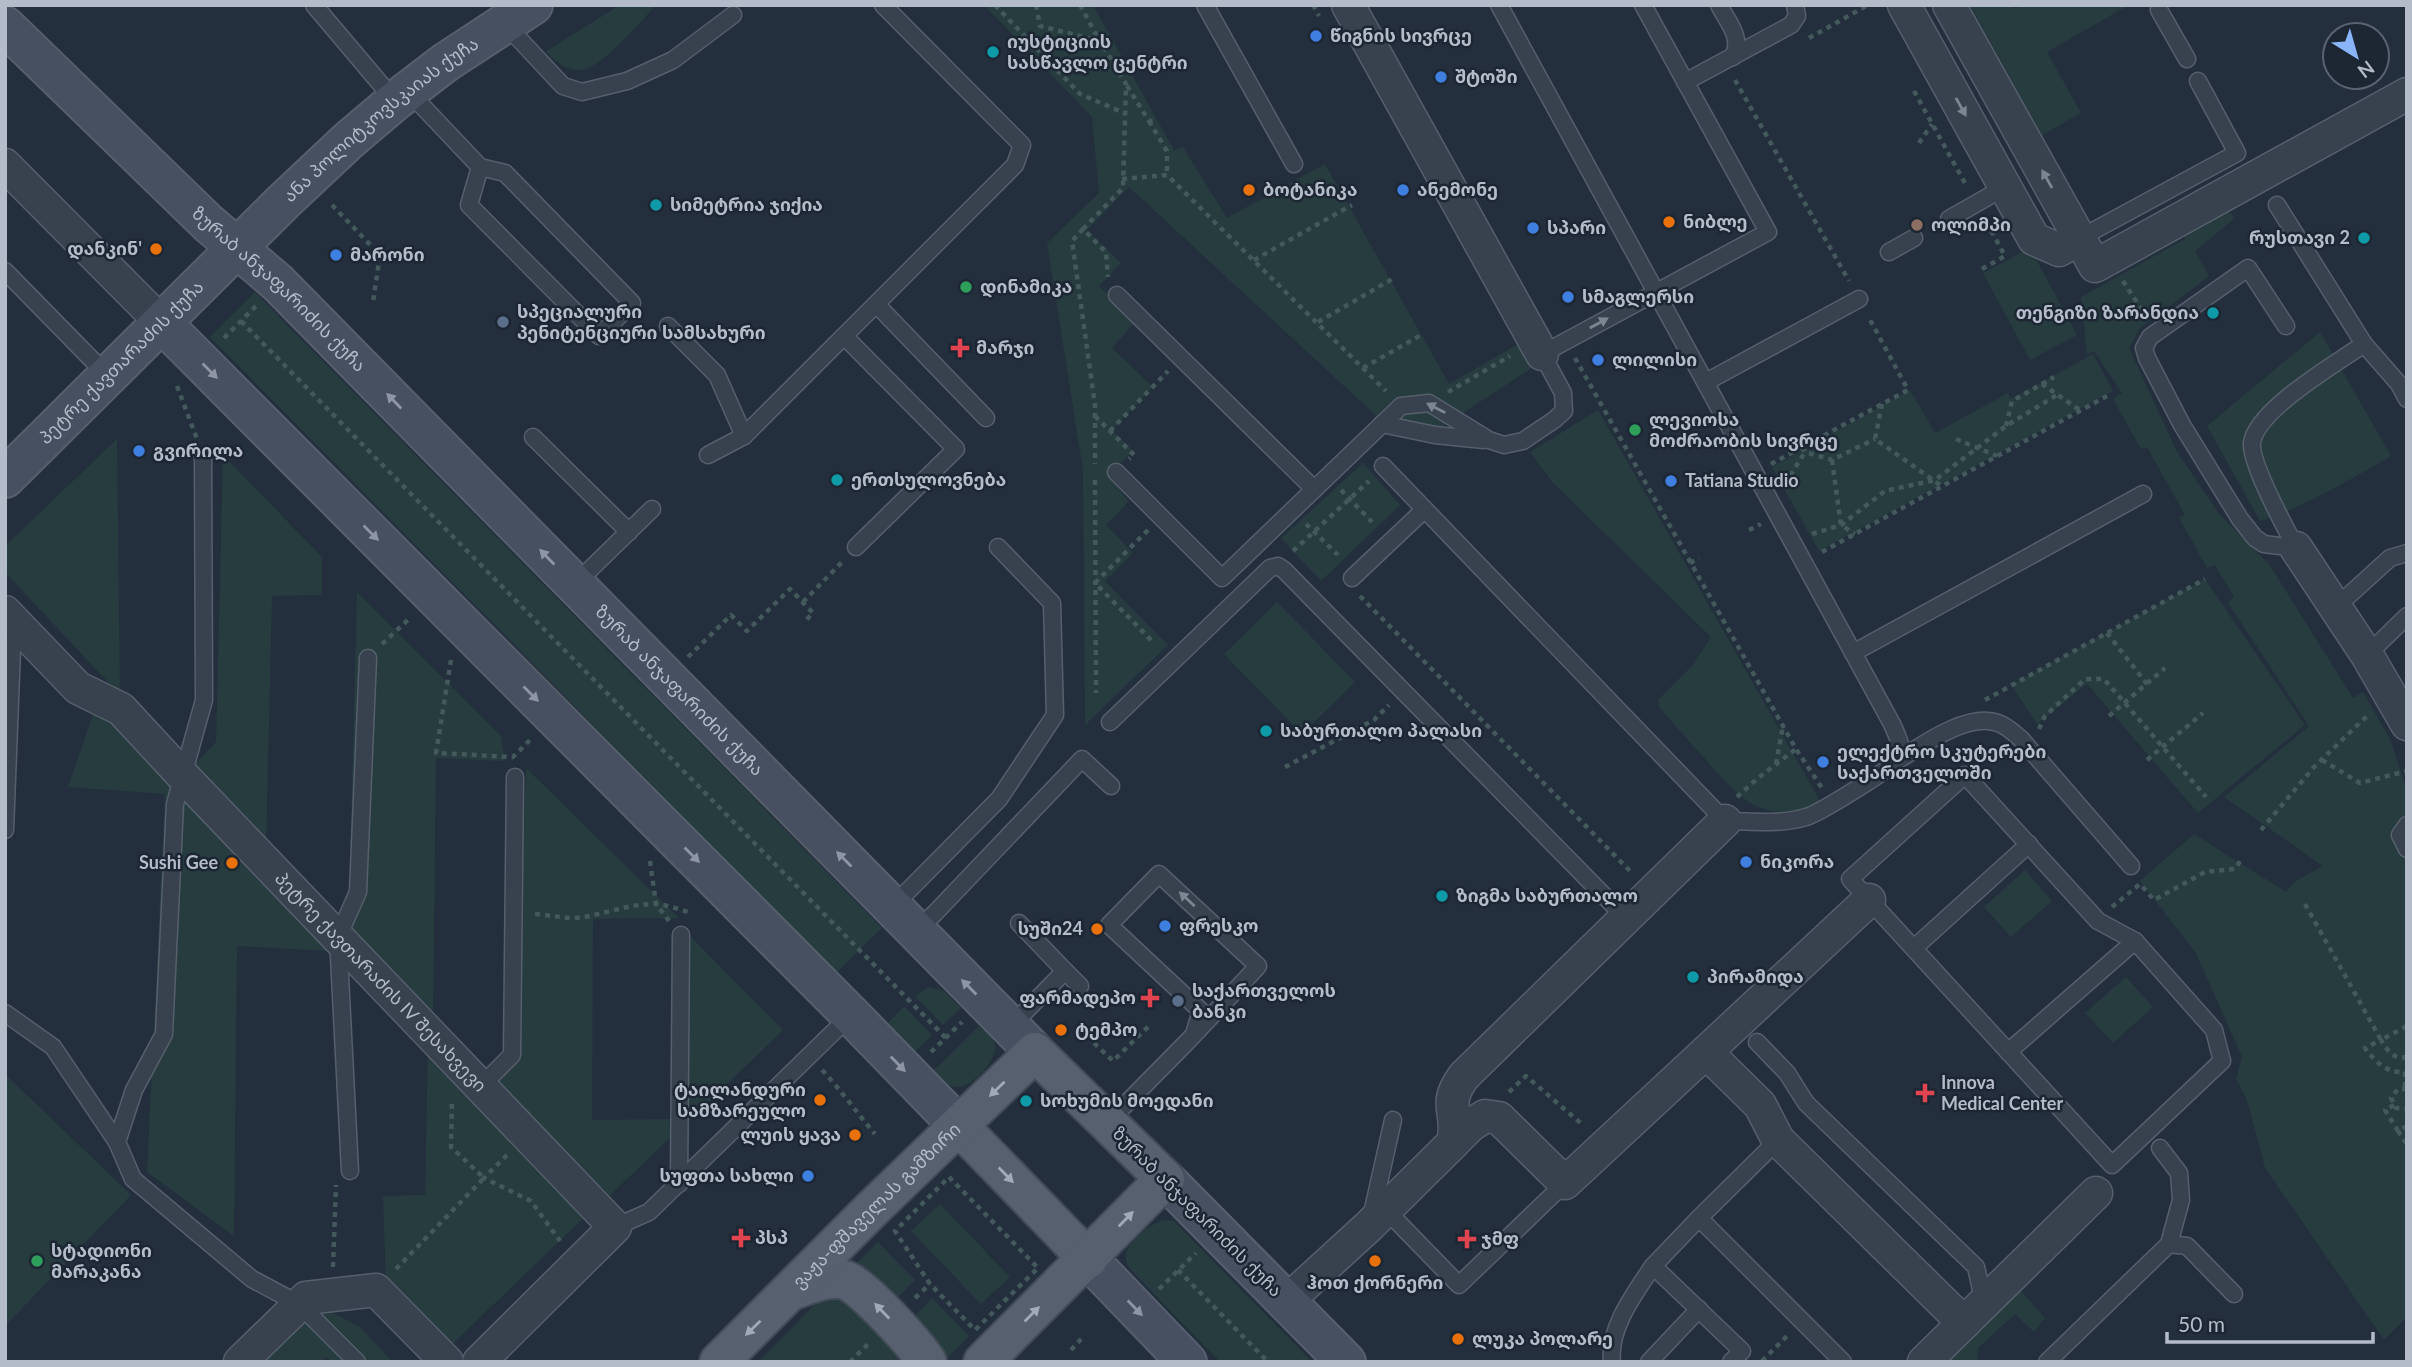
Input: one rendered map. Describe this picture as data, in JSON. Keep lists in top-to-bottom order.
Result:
{
  "streets": {
    "main road": [
      "ანა პოლიტკოვსკაიას ქუჩა",
      "ზურაბ ანჯაფარიძის ქუჩა",
      "პეტრე ქავთარაძის ქუჩა",
      "ვაჟა-ფშაველას გამზირი"
    ],
    "street": ["პეტრე ქავთარაძის IV შესახვევი"]
  },
  "crossings": [
    ["ანა პოლიტკოვსკაიას ქუჩა", "ზურაბ ანჯაფარიძის ქუჩა"],
    ["ანა პოლიტკოვსკაიას ქუჩა", "პეტრე ქავთარაძის ქუჩა"],
    ["ზურაბ ანჯაფარიძის ქუჩა", "პეტრე ქავთარაძის ქუჩა"],
    ["ზურაბ ანჯაფარიძის ქუჩა", "ვაჟა-ფშაველას გამზირი"]
  ],
  "places": {
    "other": [
      "წიგნის სივრცე",
      "იუსტიციის სასწავლო ცენტრი",
      "შტოში",
      "ბოტანიკა",
      "ანემონე",
      "სიმეტრია ჯიქია",
      "ნიბლე",
      "ოლიმპი",
      "სპარი",
      "რუსთავი 2",
      "დანკინ'",
      "მარონი",
      "დინამიკა",
      "სმაგლერსი",
      "თენგიზი ზარანდია",
      "სპეციალური პენიტენციური სამსახური",
      "ლილისი",
      "ლევიოსა მოძრაობის სივრცე",
      "გვირილა",
      "ერთსულოვნება",
      "Tatiana Studio",
      "საბურთალო პალასი",
      "ელექტრო სკუტერები საქართველოში",
      "ნიკორა",
      "Sushi Gee",
      "ზიგმა საბურთალო",
      "ფრესკო",
      "სუში24",
      "პირამიდა",
      "საქართველოს ბანკი",
      "ტემპო",
      "ტაილანდური სამზარეულო",
      "სოხუმის მოედანი",
      "ლუის ყავა",
      "სუფთა სახლი",
      "სტადიონი მარაკანა",
      "ჰოთ ქორნერი",
      "ლუკა პოლარე"
    ],
    "health": [
      "მარჯი",
      "ფარმადეპო",
      "Innova Medical Center",
      "პსპ",
      "ჯმფ"
    ]
  },
  "scale_bar": "50 m",
  "north": "bottom right"
}
